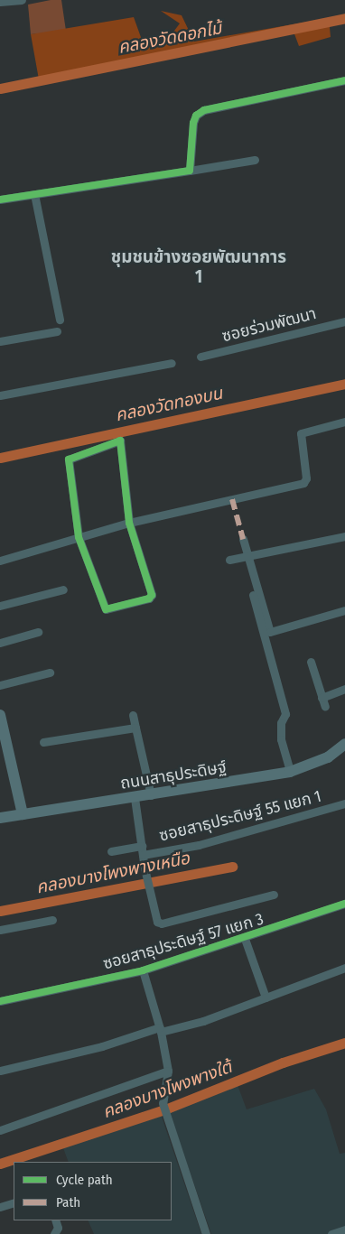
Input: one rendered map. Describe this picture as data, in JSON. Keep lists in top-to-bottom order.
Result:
{
  "streets": {
    "main road": ["ถนนสาธุประดิษฐ์"],
    "street": ["ซอยร่วมพัฒนา", "ซอยสาธุประดิษฐ์ 55 แยก 1", "ซอยสาธุประดิษฐ์ 57 แยก 3"]
  },
  "districts": ["ชุมชนข้างซอยพัฒนาการ 1"],
  "water": [
    "คลองวัดดอกไม้",
    "คลองวัดทองบน",
    "คลองบางโพงพางเหนือ",
    "คลองบางโพงพางใต้"
  ],
  "legend": ["Cycle path", "Path"]
}
